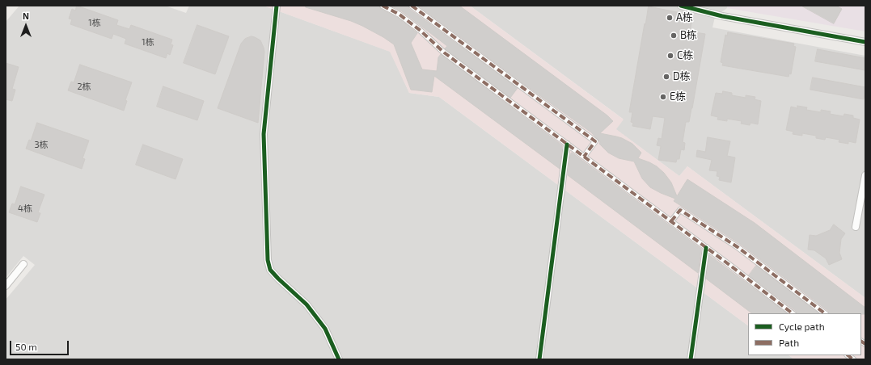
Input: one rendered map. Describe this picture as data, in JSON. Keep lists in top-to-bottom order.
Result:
{
  "places": [
    "A栋",
    "B栋",
    "C栋",
    "D栋",
    "E栋"
  ],
  "house_numbers": [
    "1栋",
    "1栋",
    "2栋",
    "3栋",
    "4栋"
  ],
  "legend": ["Cycle path", "Path"],
  "scale_bar": "50 m",
  "north": "top"
}
